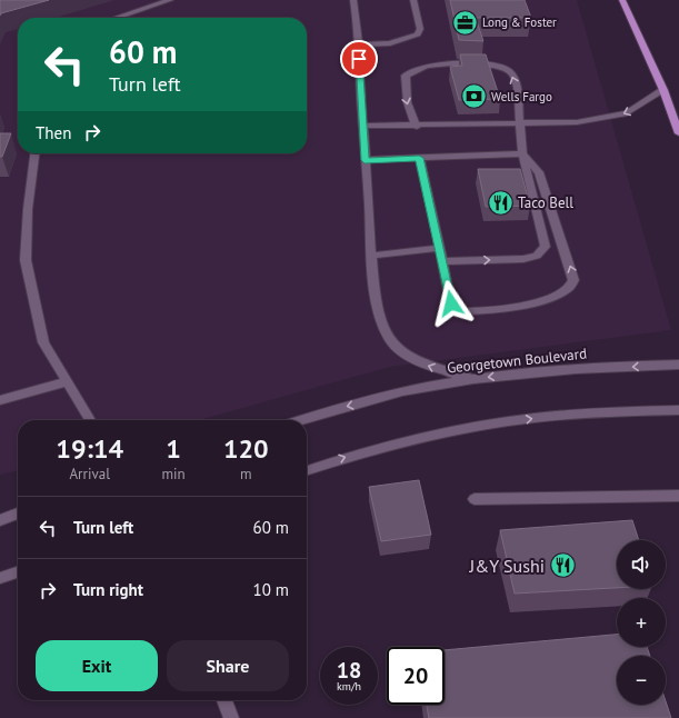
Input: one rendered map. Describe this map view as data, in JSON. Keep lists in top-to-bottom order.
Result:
{
  "streets": {
    "street": ["Georgetown Boulevard"]
  },
  "places": {
    "office": ["Long & Foster"],
    "bank": ["Wells Fargo"],
    "restaurant": ["Taco Bell", "J&Y Sushi"]
  },
  "page": {
    "turn": ["60 m", "Turn left"],
    "then": "Then",
    "eta": [
      "19:14",
      "Arrival",
      "1",
      "min",
      "120",
      "m"
    ],
    "list": [
      {
        "name": "Turn left",
        "value": "60 m"
      },
      {
        "name": "Turn right",
        "value": "10 m"
      }
    ],
    "map_buttons": ["+", "−"],
    "buttons": ["Exit", "Share"],
    "speed": "18 km/h",
    "limit": "20"
  }
}
